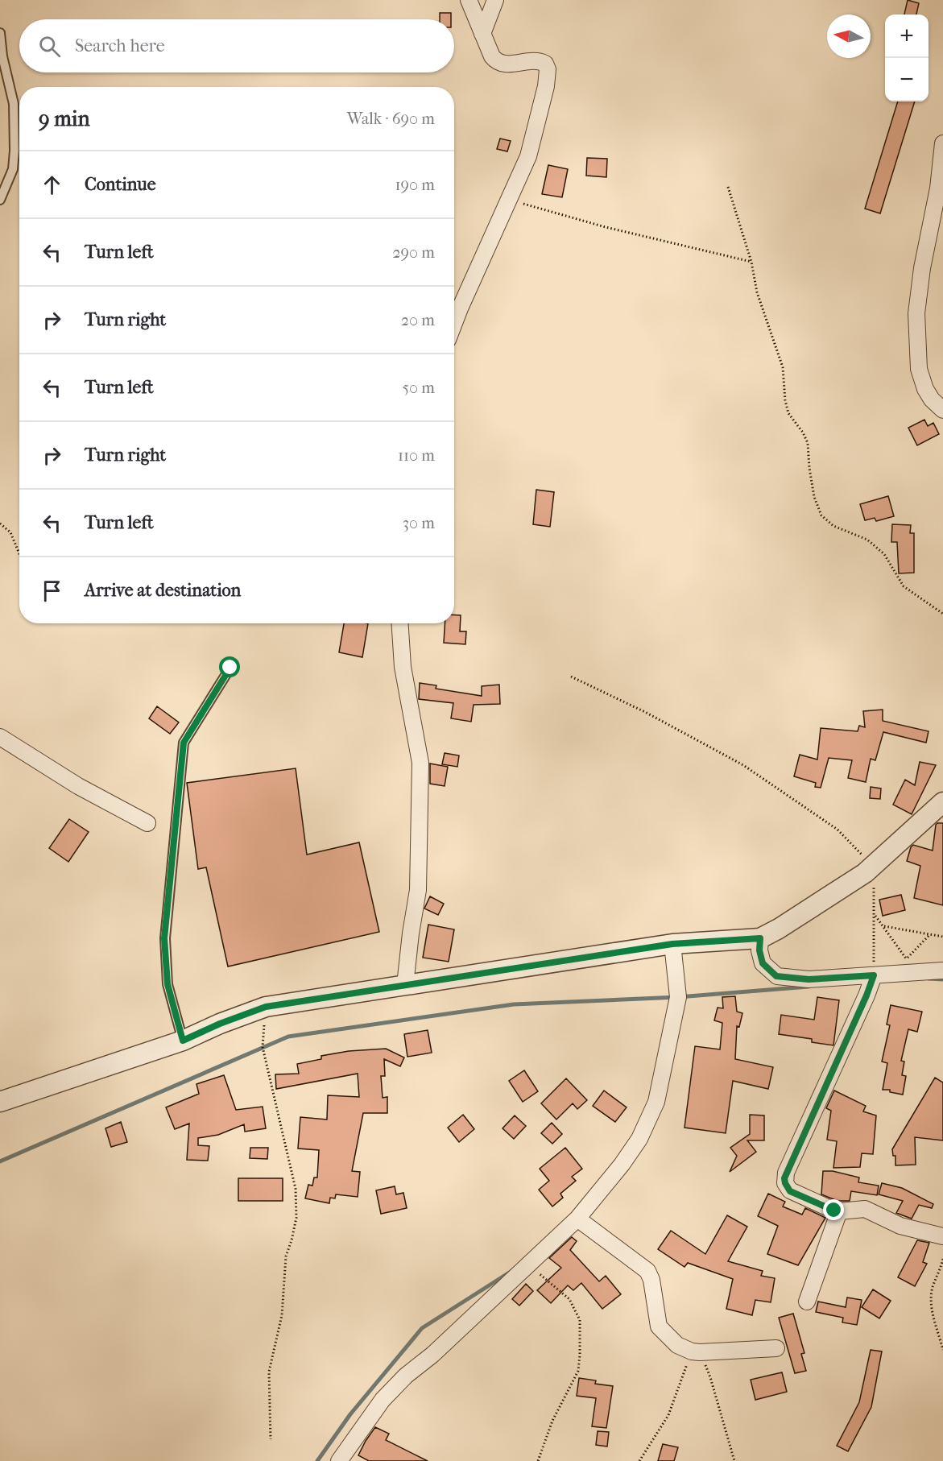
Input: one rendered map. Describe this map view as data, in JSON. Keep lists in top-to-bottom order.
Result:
{
  "north": "left",
  "page": {
    "map_buttons": ["+", "−"],
    "search": "Search here",
    "heading": ["9 min", "Walk · 690 m"],
    "list": [
      ["Continue", "190 m"],
      ["Turn left", "290 m"],
      ["Turn right", "20 m"],
      ["Turn left", "50 m"],
      ["Turn right", "110 m"],
      ["Turn left", "30 m"],
      "Arrive at destination"
    ]
  }
}
